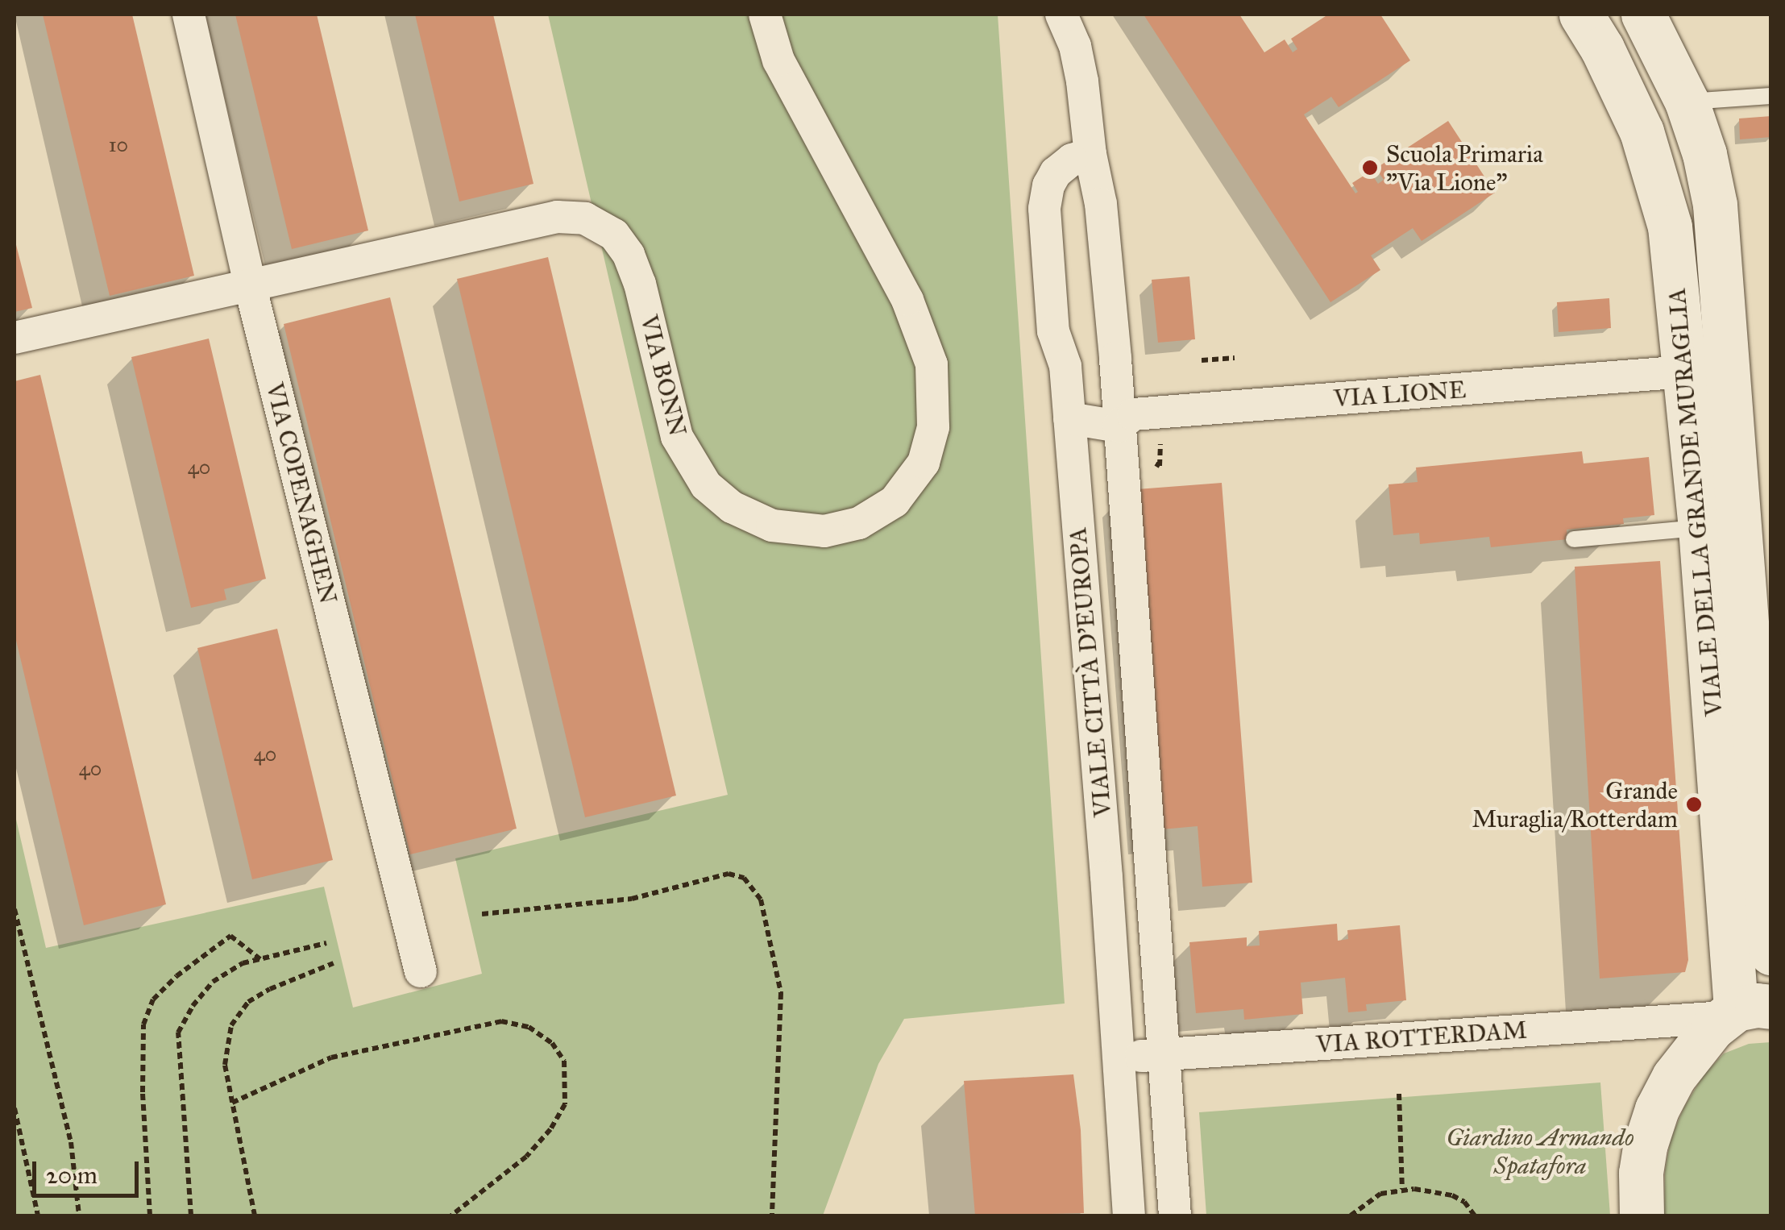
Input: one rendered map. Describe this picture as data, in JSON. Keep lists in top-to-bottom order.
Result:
{
  "streets": {
    "street": [
      "VIA BONN",
      "VIA LIONE",
      "VIA COPENAGHEN",
      "VIALE DELLA GRANDE MURAGLIA",
      "VIALE CITTÀ D'EUROPA",
      "VIA ROTTERDAM"
    ]
  },
  "crossings": [
    ["VIA BONN", "VIA COPENAGHEN"],
    ["VIA LIONE", "VIALE DELLA GRANDE MURAGLIA"],
    ["VIA LIONE", "VIALE CITTÀ D'EUROPA"],
    ["VIALE DELLA GRANDE MURAGLIA", "VIA ROTTERDAM"],
    ["VIALE CITTÀ D'EUROPA", "VIA ROTTERDAM"]
  ],
  "parks": ["Giardino Armando Spatafora"],
  "places": ["Scuola Primaria \"Via Lione\"", "Grande Muraglia/Rotterdam"],
  "house_numbers": [
    "10",
    "40",
    "40",
    "40"
  ],
  "scale_bar": "20 m"
}
